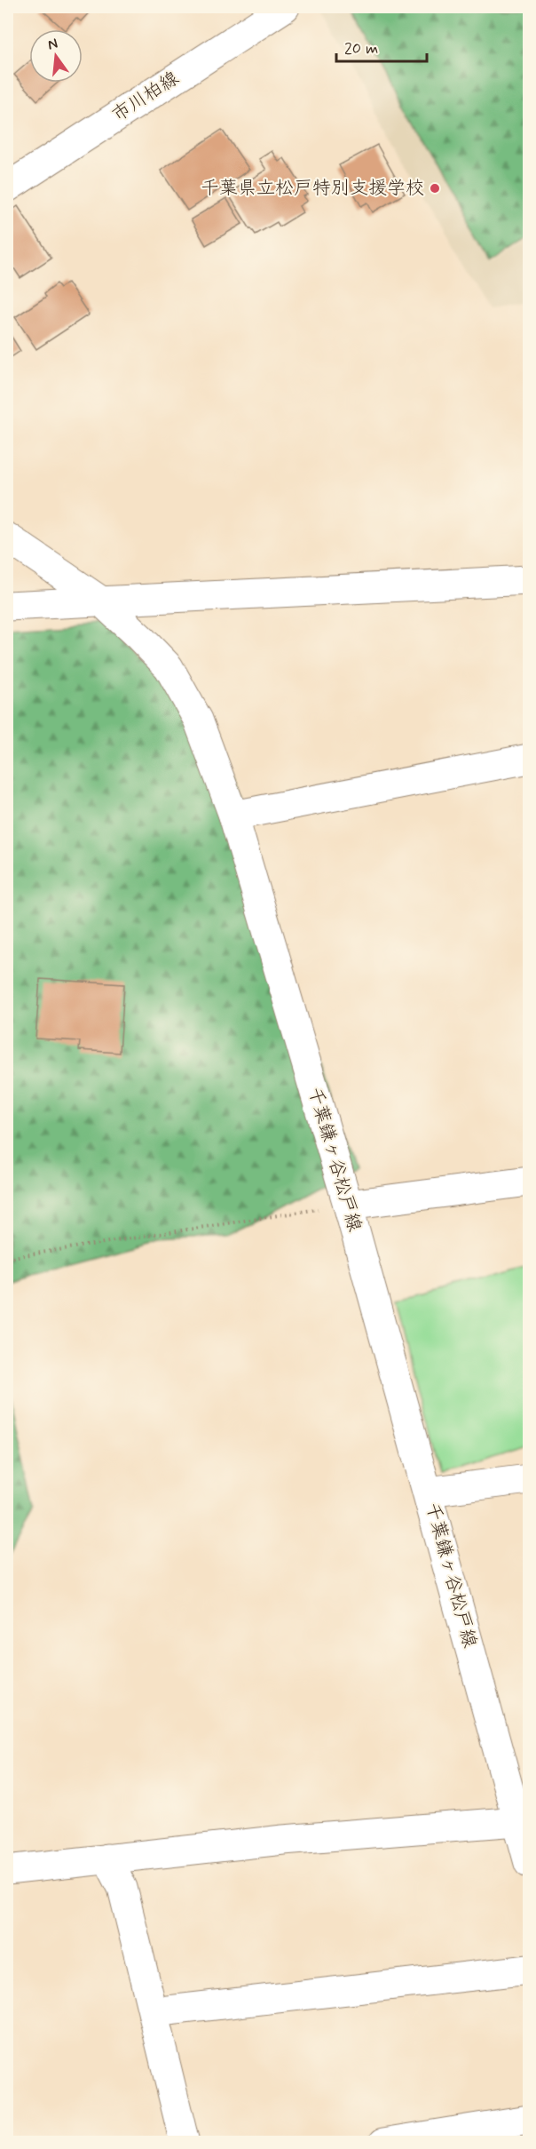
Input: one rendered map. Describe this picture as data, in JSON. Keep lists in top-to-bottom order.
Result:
{
  "streets": {
    "main road": ["市川柏線", "千葉鎌ヶ谷松戸線"]
  },
  "places": ["千葉県立松戸特別支援学校"],
  "scale_bar": "20 m",
  "north": "top"
}
